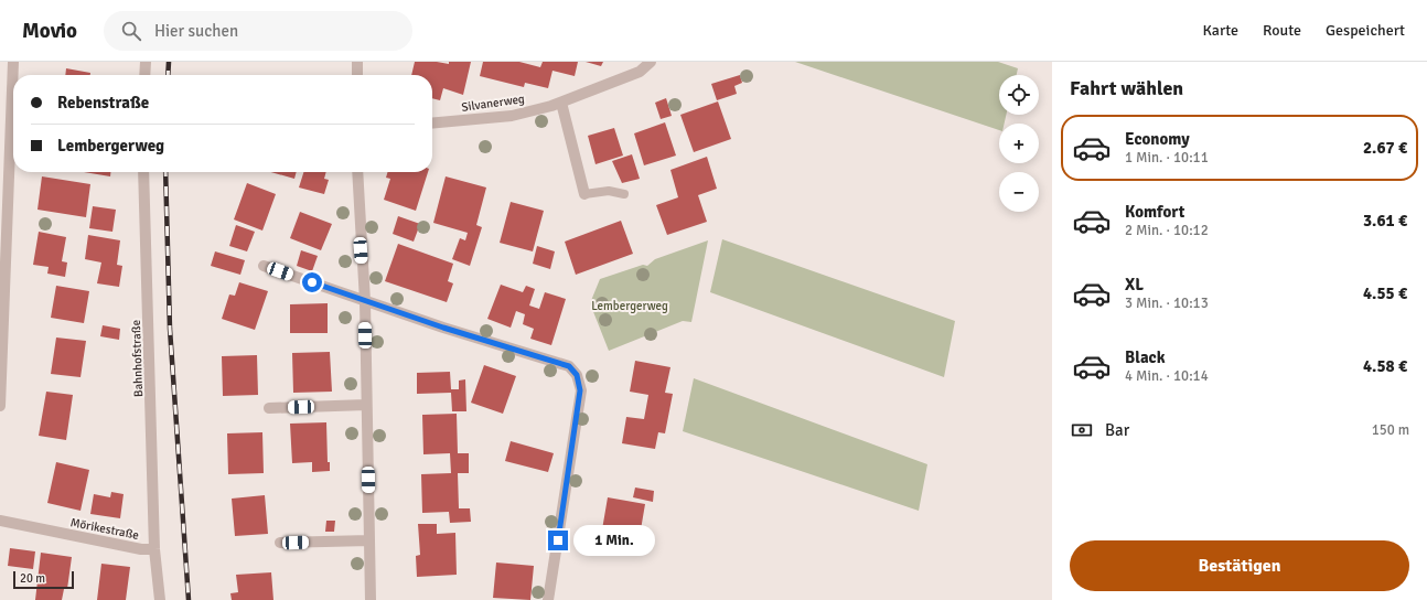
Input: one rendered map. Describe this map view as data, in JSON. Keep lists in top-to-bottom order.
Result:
{
  "streets": {
    "street": ["Silvanerweg", "Bahnhofstraße", "Mörikestraße"]
  },
  "crossings": [
    ["Bahnhofstraße", "Mörikestraße"]
  ],
  "parks": ["Lembergerweg"],
  "scale_bar": "20 m",
  "page": {
    "header": "Movio",
    "search": "Hier suchen",
    "nav": ["Karte", "Route", "Gespeichert"],
    "heading": "Fahrt wählen",
    "map_buttons": ["+", "−"],
    "banner": ["Rebenstraße", "Lembergerweg"],
    "list": [
      {
        "name": "Economy",
        "note": "1 Min. · 10:11",
        "value": "2.67 €"
      },
      {
        "name": "Komfort",
        "note": "2 Min. · 10:12",
        "value": "3.61 €"
      },
      {
        "name": "XL",
        "note": "3 Min. · 10:13",
        "value": "4.55 €"
      },
      {
        "name": "Black",
        "note": "4 Min. · 10:14",
        "value": "4.58 €"
      }
    ],
    "pay": ["Bar", "150 m"],
    "bubble": "1 Min.",
    "buttons": "Bestätigen",
    "scale": "20 m"
  }
}
